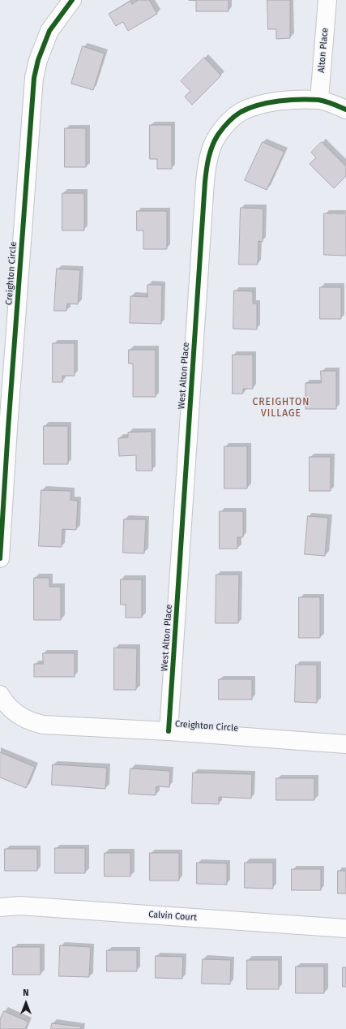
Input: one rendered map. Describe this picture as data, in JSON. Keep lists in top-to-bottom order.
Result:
{
  "streets": {
    "street": [
      "Alton Place",
      "Creighton Circle",
      "West Alton Place",
      "Calvin Court"
    ]
  },
  "crossings": [
    ["Alton Place", "West Alton Place"],
    ["Creighton Circle", "West Alton Place"]
  ],
  "districts": ["CREIGHTON VILLAGE"],
  "north": "top"
}
